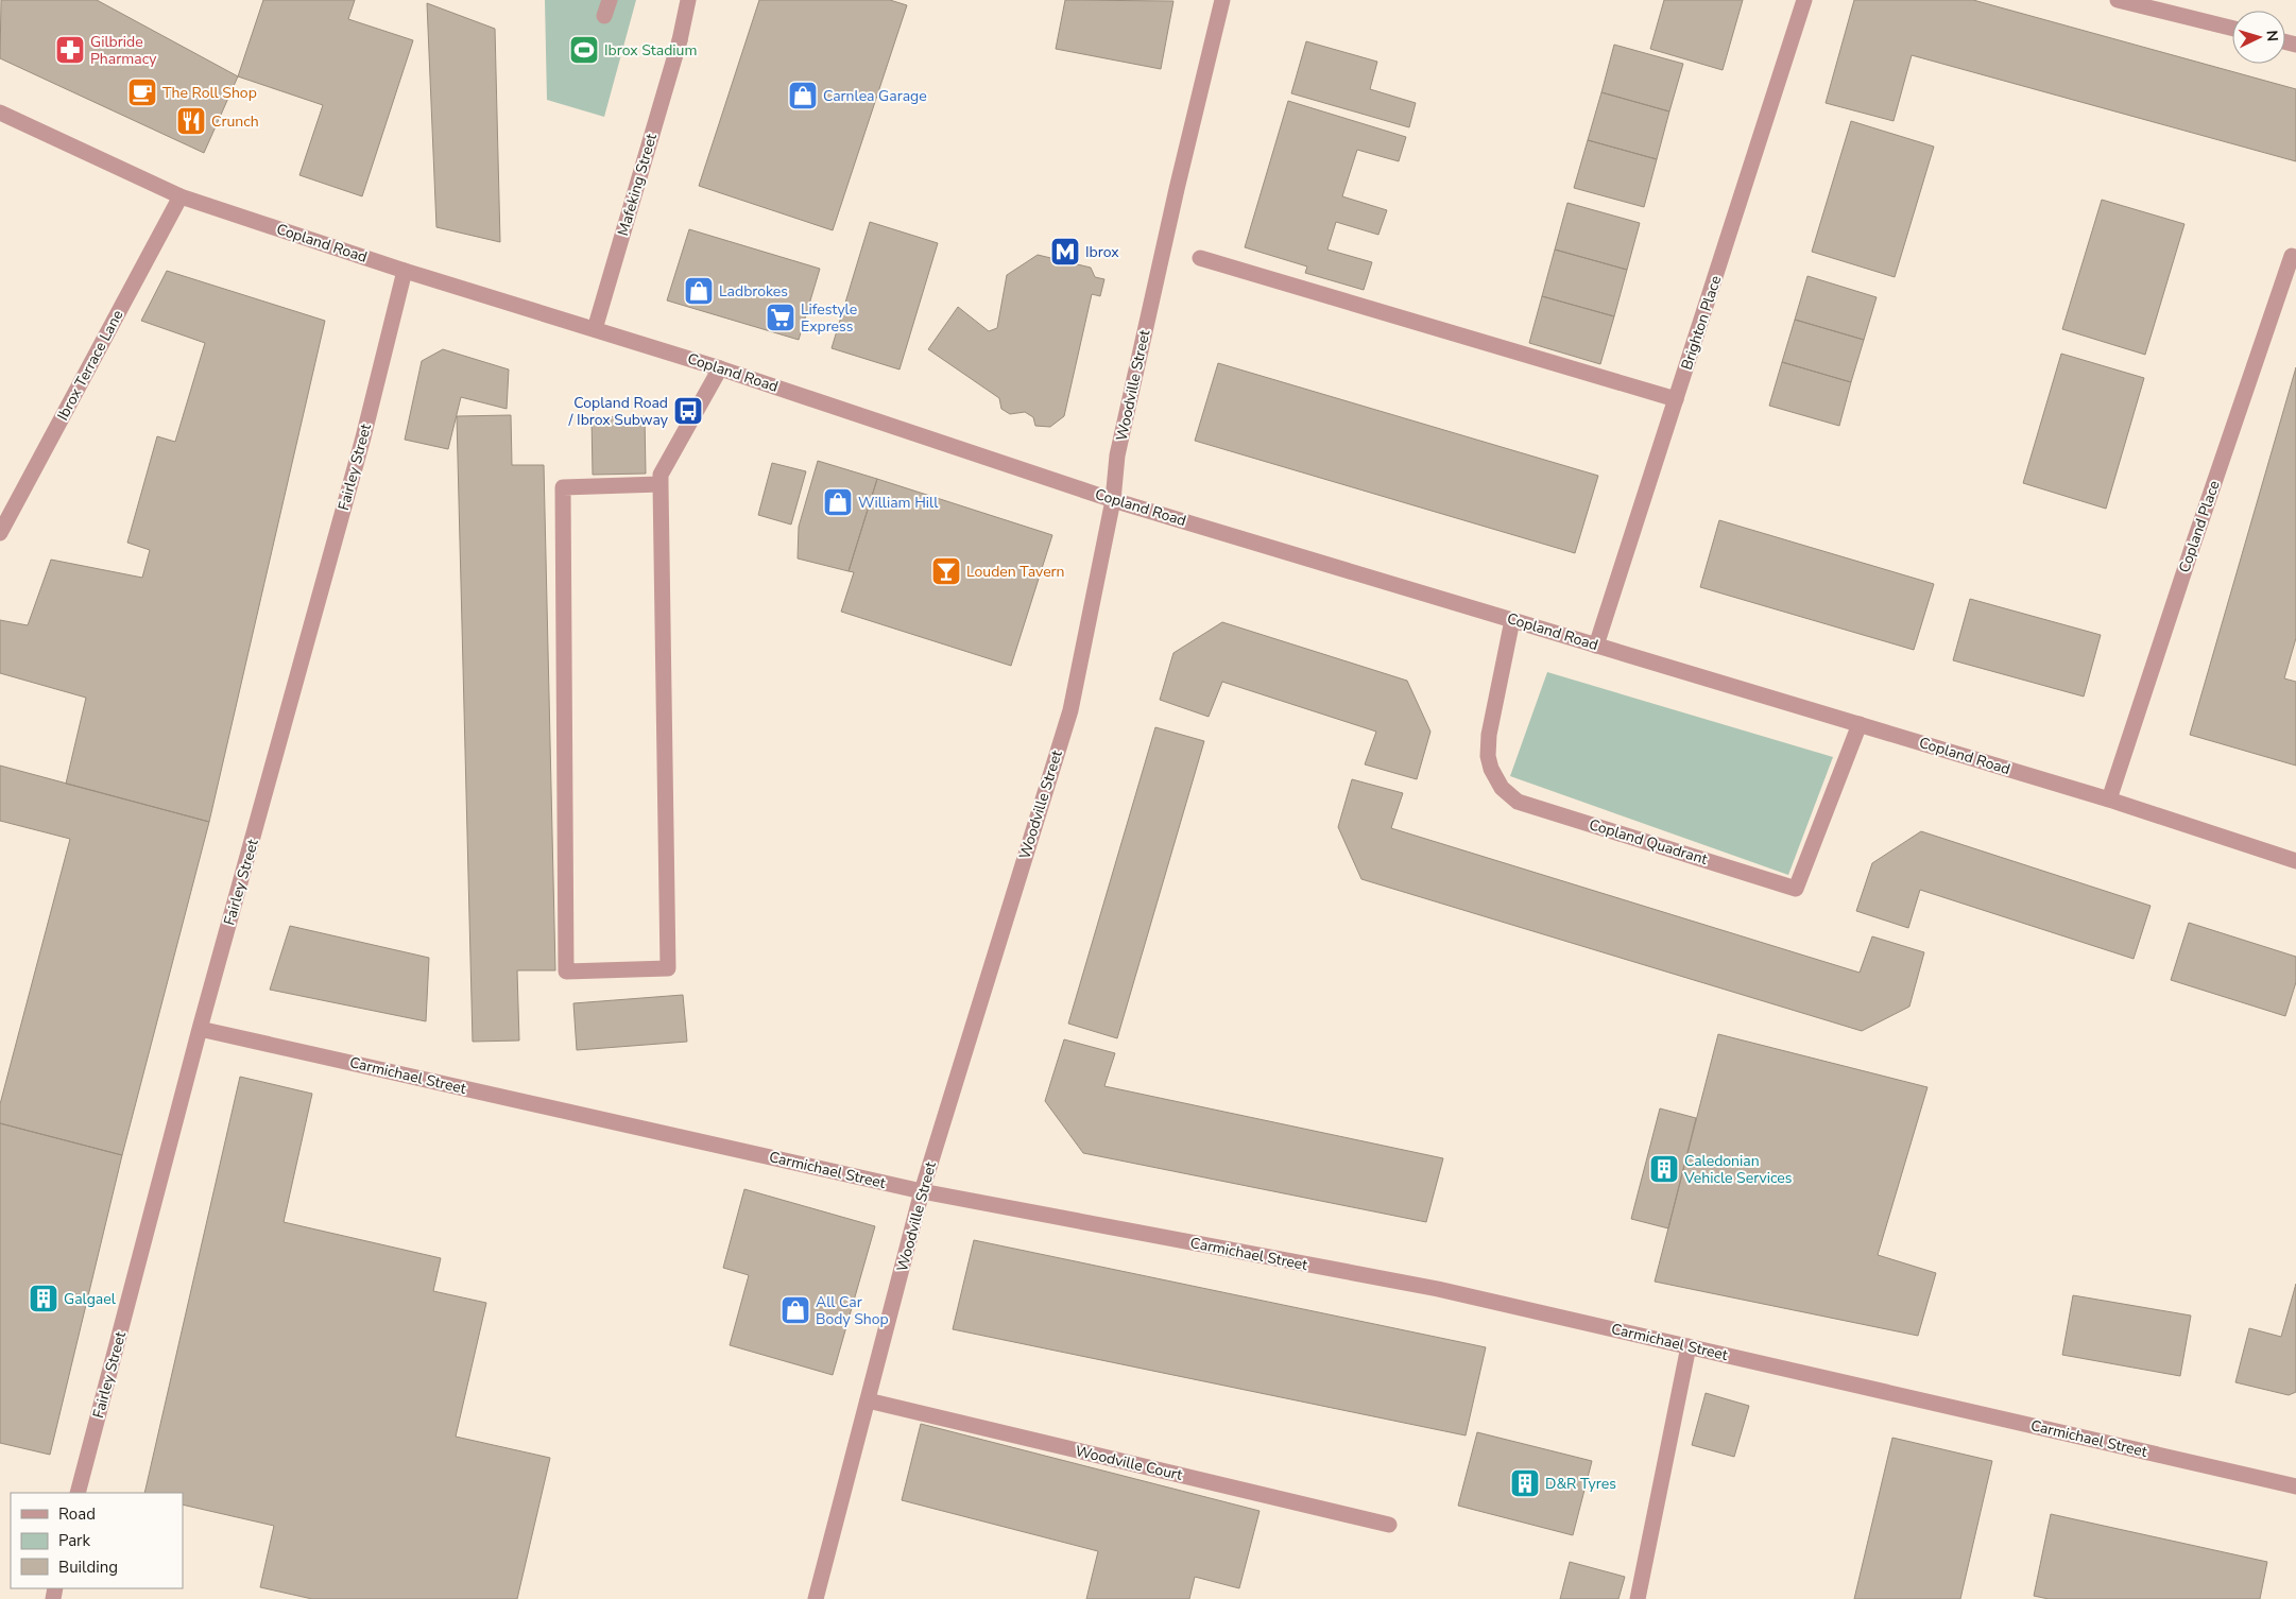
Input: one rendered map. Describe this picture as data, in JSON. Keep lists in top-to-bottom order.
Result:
{
  "streets": {
    "street": [
      "Mafeking Street",
      "Copland Road",
      "Brighton Place",
      "Ibrox Terrace Lane",
      "Woodville Street",
      "Fairley Street",
      "Copland Place",
      "Copland Quadrant",
      "Carmichael Street",
      "Woodville Court"
    ]
  },
  "crossings": [
    ["Mafeking Street", "Copland Road"],
    ["Copland Road", "Brighton Place"],
    ["Copland Road", "Ibrox Terrace Lane"],
    ["Copland Road", "Woodville Street"],
    ["Copland Road", "Fairley Street"],
    ["Copland Road", "Copland Place"],
    ["Copland Road", "Copland Quadrant"],
    ["Woodville Street", "Carmichael Street"],
    ["Woodville Street", "Woodville Court"],
    ["Fairley Street", "Carmichael Street"]
  ],
  "places": {
    "pharmacy": ["Gilbride Pharmacy"],
    "sports": ["Ibrox Stadium"],
    "cafe": ["The Roll Shop"],
    "shop": [
      "Carnlea Garage",
      "Ladbrokes",
      "William Hill",
      "All Car Body Shop"
    ],
    "restaurant": ["Crunch"],
    "metro station": ["Ibrox"],
    "supermarket": ["Lifestyle Express"],
    "bus stop": ["Copland Road / Ibrox Subway"],
    "bar": ["Louden Tavern"],
    "building": ["Caledonian Vehicle Services", "Galgael", "D&R Tyres"]
  },
  "legend": ["Road", "Park", "Building"],
  "north": "right"
}
